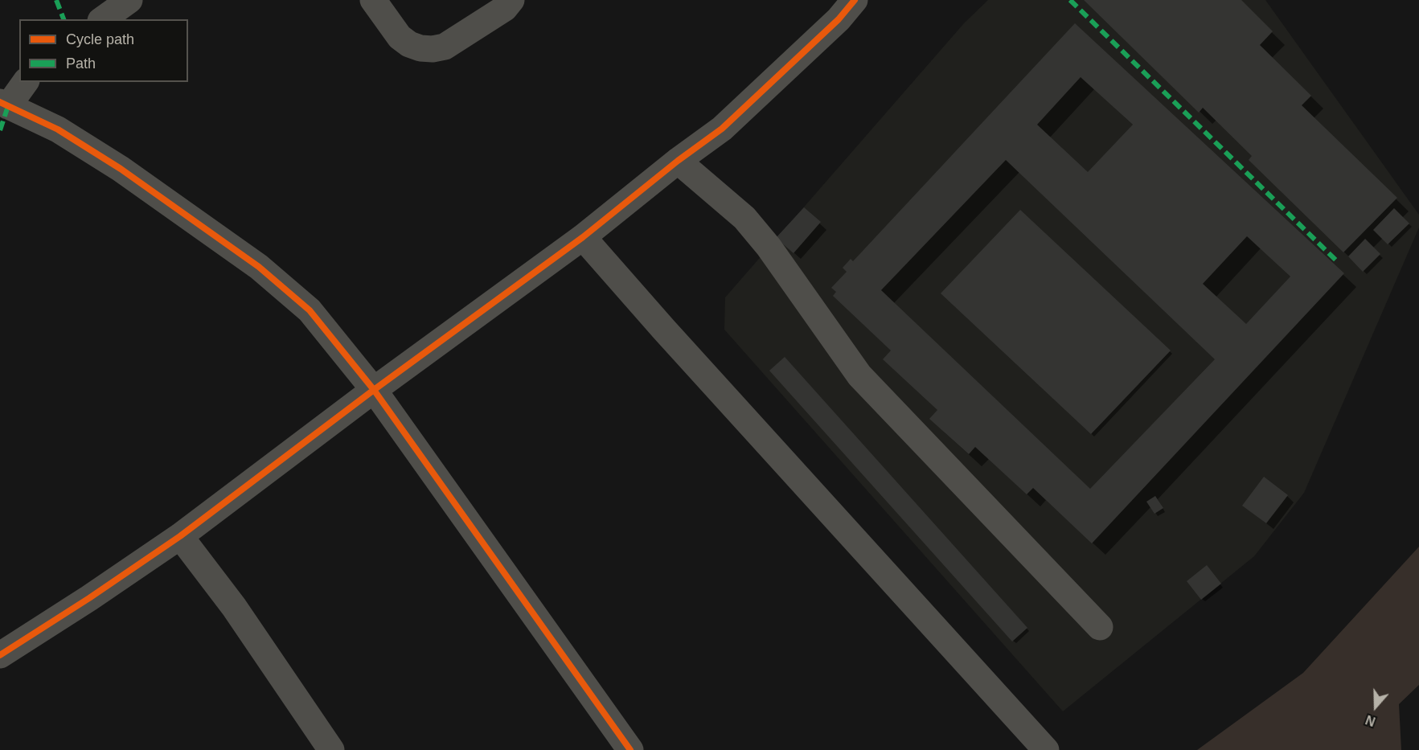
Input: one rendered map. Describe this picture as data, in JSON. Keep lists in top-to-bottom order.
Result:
{
  "legend": ["Cycle path", "Path"],
  "north": "bottom"
}
